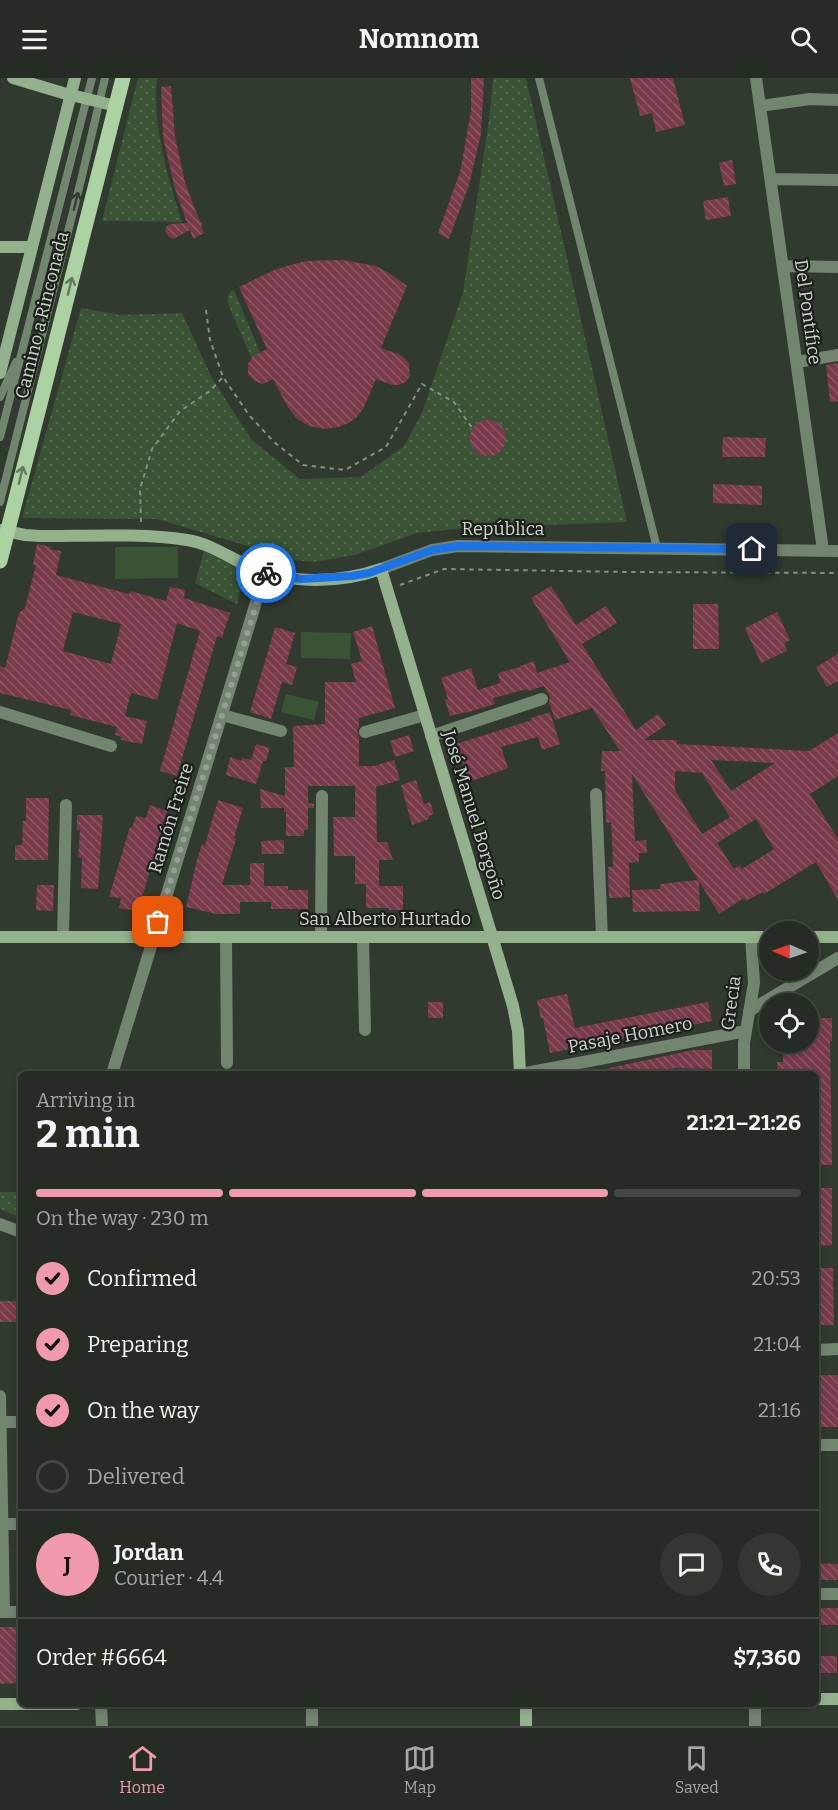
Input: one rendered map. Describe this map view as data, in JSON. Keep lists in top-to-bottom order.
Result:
{
  "streets": {
    "main road": [
      "Camino a Rinconada",
      "República",
      "José Manuel Borgoño",
      "San Alberto Hurtado"
    ],
    "street": [
      "Del Pontífice",
      "Ramón Freire",
      "Grecia",
      "Pasaje Homero"
    ]
  },
  "crossings": [
    ["Del Pontífice", "República"],
    ["Camino a Rinconada", "República"],
    ["República", "José Manuel Borgoño"],
    ["República", "Ramón Freire"],
    ["José Manuel Borgoño", "San Alberto Hurtado"],
    ["Ramón Freire", "San Alberto Hurtado"],
    ["San Alberto Hurtado", "Grecia"],
    ["Grecia", "Pasaje Homero"]
  ],
  "north": "left",
  "page": {
    "header": "Nomnom",
    "heading": ["2 min", "Arriving in", "21:21–21:26"],
    "panel": [
      "Jordan",
      "Courier · 4.4",
      "Order #6664",
      "$7,360"
    ],
    "bar": "On the way · 230 m",
    "list": [
      ["Confirmed", "20:53"],
      ["Preparing", "21:04"],
      ["On the way", "21:16"],
      "Delivered"
    ],
    "round": "J",
    "tabs": ["Home", "Map", "Saved"]
  }
}
